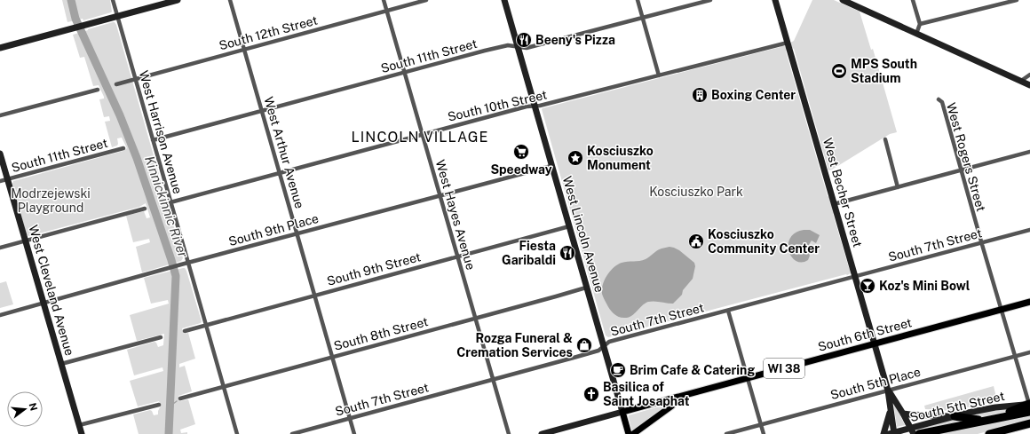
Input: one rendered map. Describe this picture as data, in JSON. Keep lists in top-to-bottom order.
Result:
{
  "streets": {
    "main road": ["West Lincoln Avenue", "South 6th Street", "WI 38"],
    "street": [
      "South 12th Street",
      "South 11th Street",
      "South 10th Street",
      "West Harrison Avenue",
      "West Arthur Avenue",
      "West Rogers Street",
      "West Becher Street",
      "West Hayes Avenue",
      "South 9th Place",
      "South 7th Street",
      "South 9th Street",
      "West Cleveland Avenue",
      "South 8th Street",
      "South 5th Place",
      "South 5th Street"
    ]
  },
  "crossings": [
    ["South 12th Street", "West Harrison Avenue"],
    ["South 12th Street", "West Arthur Avenue"],
    ["South 12th Street", "West Hayes Avenue"],
    ["South 11th Street", "West Harrison Avenue"],
    ["South 11th Street", "West Arthur Avenue"],
    ["South 11th Street", "West Hayes Avenue"],
    ["South 11th Street", "West Lincoln Avenue"],
    ["South 11th Street", "West Cleveland Avenue"],
    ["South 10th Street", "West Harrison Avenue"],
    ["South 10th Street", "West Arthur Avenue"],
    ["South 10th Street", "West Becher Street"],
    ["South 10th Street", "West Hayes Avenue"],
    ["South 10th Street", "West Lincoln Avenue"],
    ["West Harrison Avenue", "South 9th Place"],
    ["West Harrison Avenue", "South 9th Street"],
    ["West Harrison Avenue", "South 8th Street"],
    ["West Arthur Avenue", "South 9th Place"],
    ["West Arthur Avenue", "South 7th Street"],
    ["West Arthur Avenue", "South 9th Street"],
    ["West Arthur Avenue", "South 8th Street"],
    ["West Rogers Street", "South 7th Street"],
    ["West Rogers Street", "South 6th Street"],
    ["West Rogers Street", "South 5th Place"],
    ["West Rogers Street", "South 5th Street"],
    ["West Becher Street", "South 7th Street"],
    ["West Becher Street", "South 6th Street"],
    ["West Becher Street", "South 5th Place"],
    ["West Becher Street", "South 5th Street"],
    ["West Hayes Avenue", "South 9th Place"],
    ["West Hayes Avenue", "South 7th Street"],
    ["West Hayes Avenue", "South 9th Street"],
    ["West Hayes Avenue", "South 8th Street"],
    ["South 9th Place", "West Lincoln Avenue"],
    ["South 9th Place", "West Cleveland Avenue"],
    ["West Lincoln Avenue", "South 7th Street"],
    ["West Lincoln Avenue", "South 9th Street"],
    ["West Lincoln Avenue", "South 8th Street"],
    ["West Lincoln Avenue", "South 6th Street"]
  ],
  "districts": ["LINCOLN VILLAGE"],
  "water": ["Kinnickinnic River"],
  "parks": ["Kosciuszko Park", "Modrzejewski Playground"],
  "places": {
    "restaurant": ["Beeny's Pizza", "Fiesta Garibaldi"],
    "sports": ["MPS South Stadium"],
    "building": ["Boxing Center"],
    "supermarket": ["Speedway"],
    "place": ["Kosciuszko Monument"],
    "public building": ["Kosciuszko Community Center"],
    "bar": ["Koz's Mini Bowl"],
    "shop": ["Rozga Funeral & Cremation Services"],
    "cafe": ["Brim Cafe & Catering"],
    "church": ["Basilica of Saint Josaphat"]
  },
  "north": "right"
}
